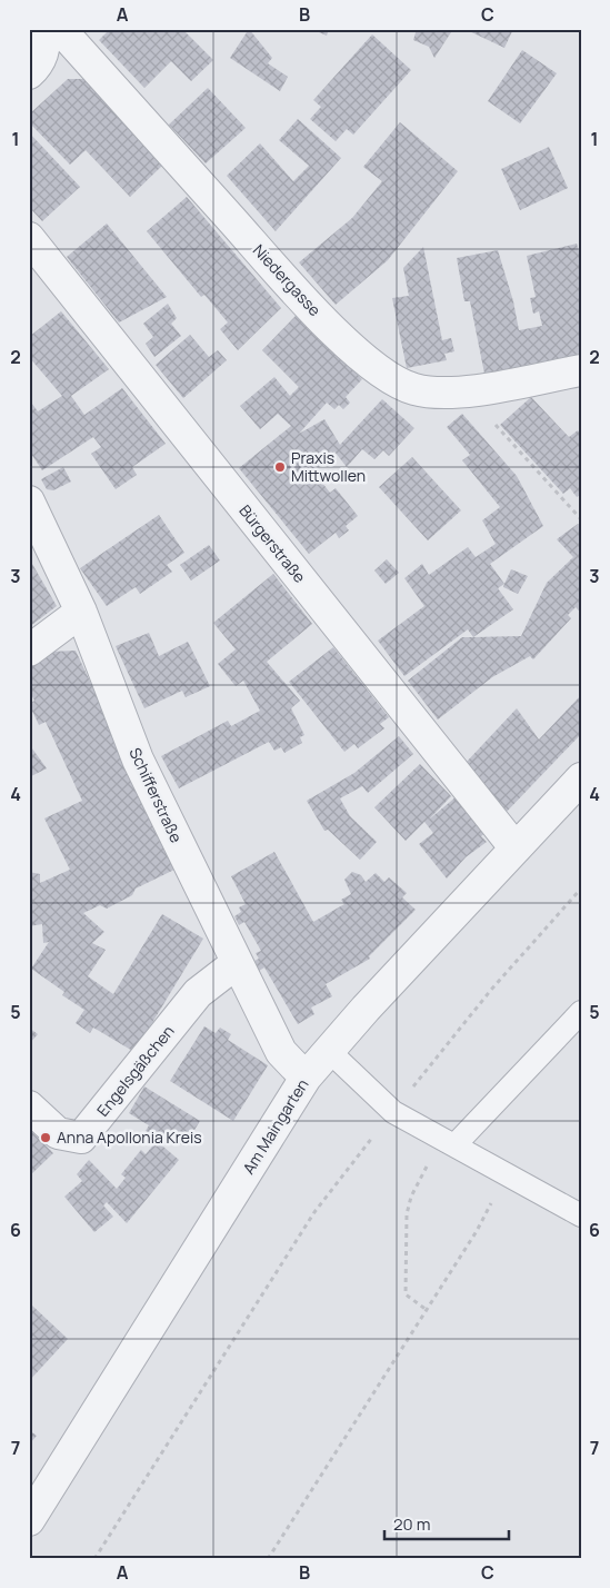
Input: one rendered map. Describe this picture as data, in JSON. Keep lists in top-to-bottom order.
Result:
{
  "streets": {
    "street": [
      "Niedergasse",
      "Bürgerstraße",
      "Schifferstraße",
      "Engelsgäßchen",
      "Am Maingarten"
    ]
  },
  "crossings": [
    ["Bürgerstraße", "Am Maingarten"],
    ["Schifferstraße", "Engelsgäßchen"],
    ["Schifferstraße", "Am Maingarten"]
  ],
  "places": ["Praxis Mittwollen", "Anna Apollonia Kreis"],
  "scale_bar": "20 m",
  "grid": {
    "columns": ["A", "B", "C"],
    "rows": [
      "1",
      "2",
      "3",
      "4",
      "5",
      "6",
      "7"
    ]
  }
}
